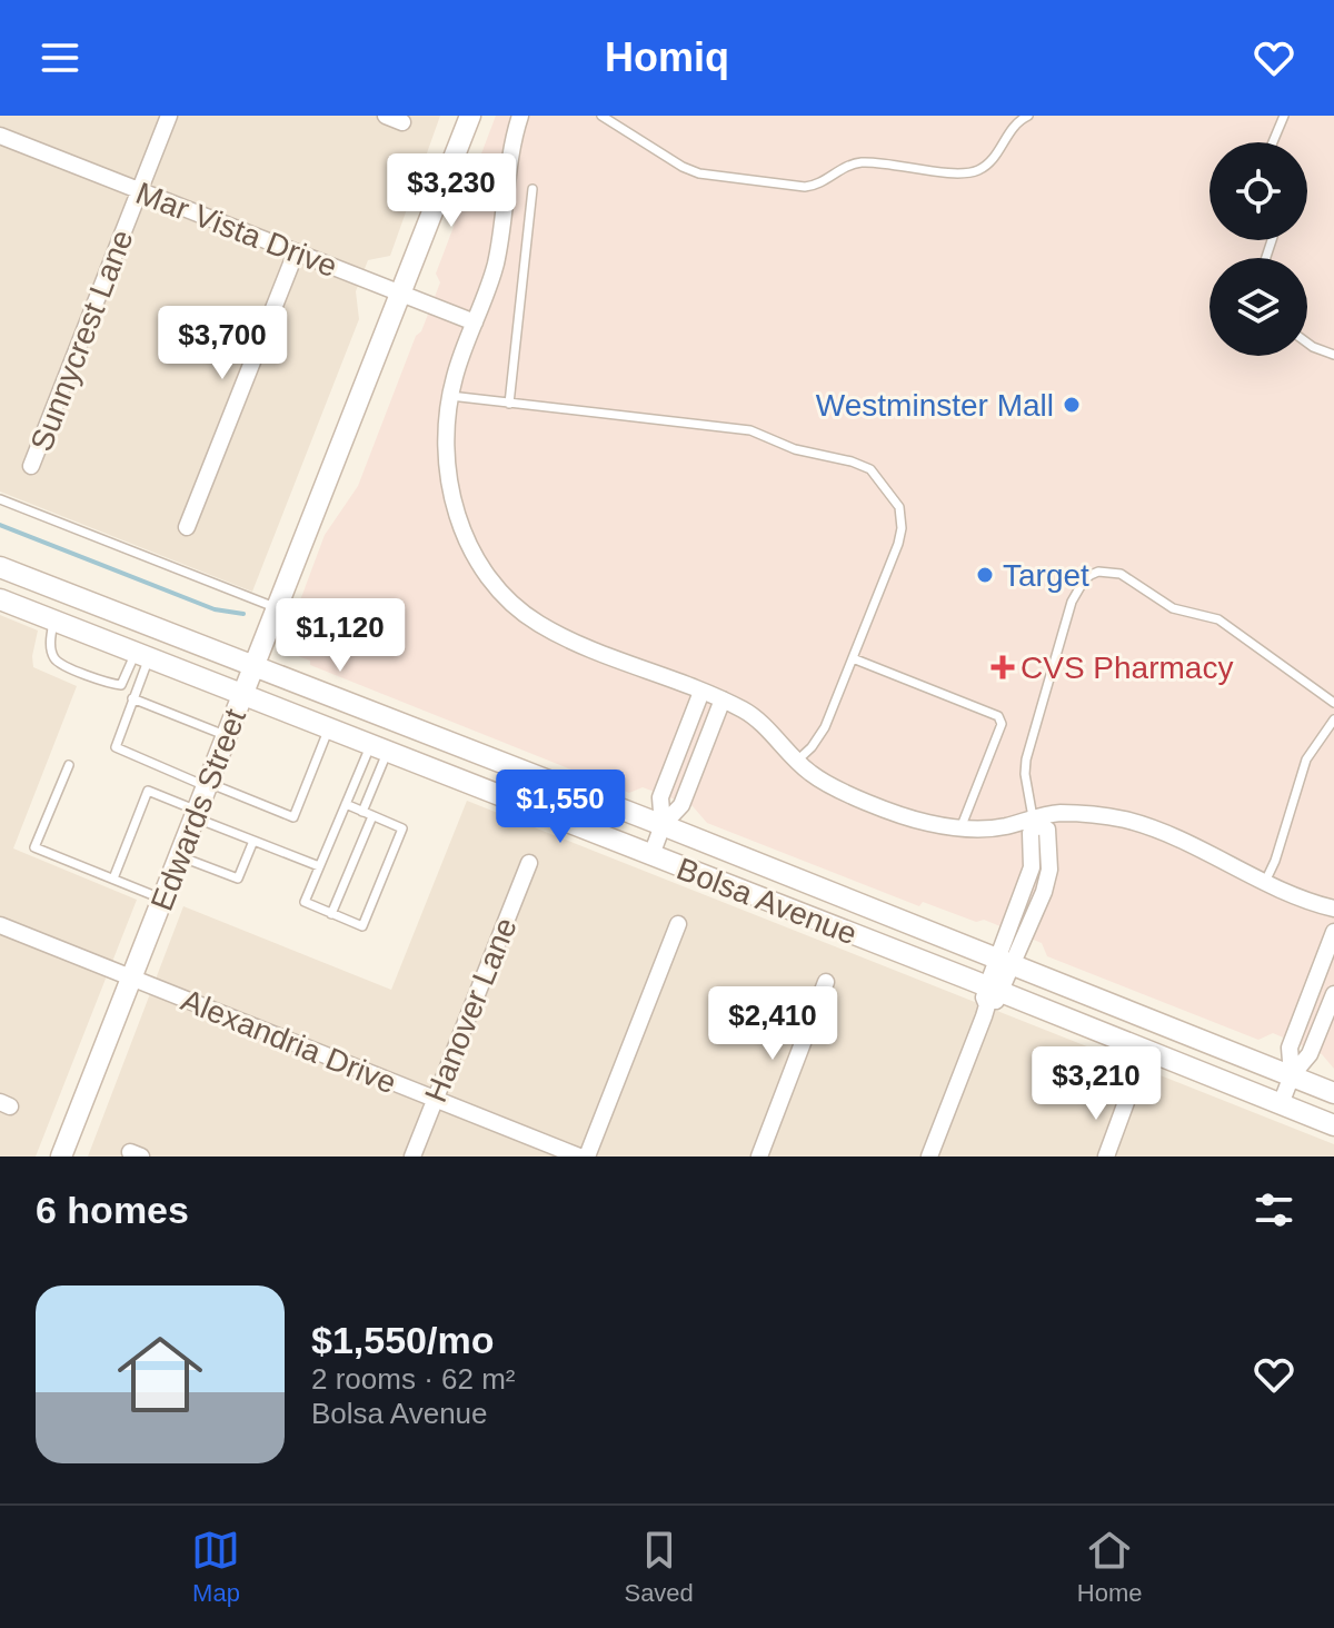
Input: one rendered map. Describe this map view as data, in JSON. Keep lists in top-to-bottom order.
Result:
{
  "streets": {
    "main road": ["Edwards Street", "Bolsa Avenue"],
    "street": [
      "Mar Vista Drive",
      "Sunnycrest Lane",
      "Hanover Lane",
      "Alexandria Drive"
    ]
  },
  "crossings": [
    ["Mar Vista Drive", "Sunnycrest Lane"],
    ["Mar Vista Drive", "Edwards Street"],
    ["Edwards Street", "Bolsa Avenue"],
    ["Edwards Street", "Alexandria Drive"],
    ["Hanover Lane", "Alexandria Drive"]
  ],
  "places": {
    "other": ["Westminster Mall", "Target"],
    "health": ["CVS Pharmacy"]
  },
  "page": {
    "header": "Homiq",
    "price": [
      "$3,230",
      "$3,700",
      "$1,120",
      "$1,550",
      "$2,410",
      "$3,210"
    ],
    "heading": "6 homes",
    "list": [
      {
        "name": "$1,550/mo",
        "note": "2 rooms · 62 m² · Bolsa Avenue"
      }
    ],
    "tabs": ["Map", "Saved", "Home"]
  }
}
